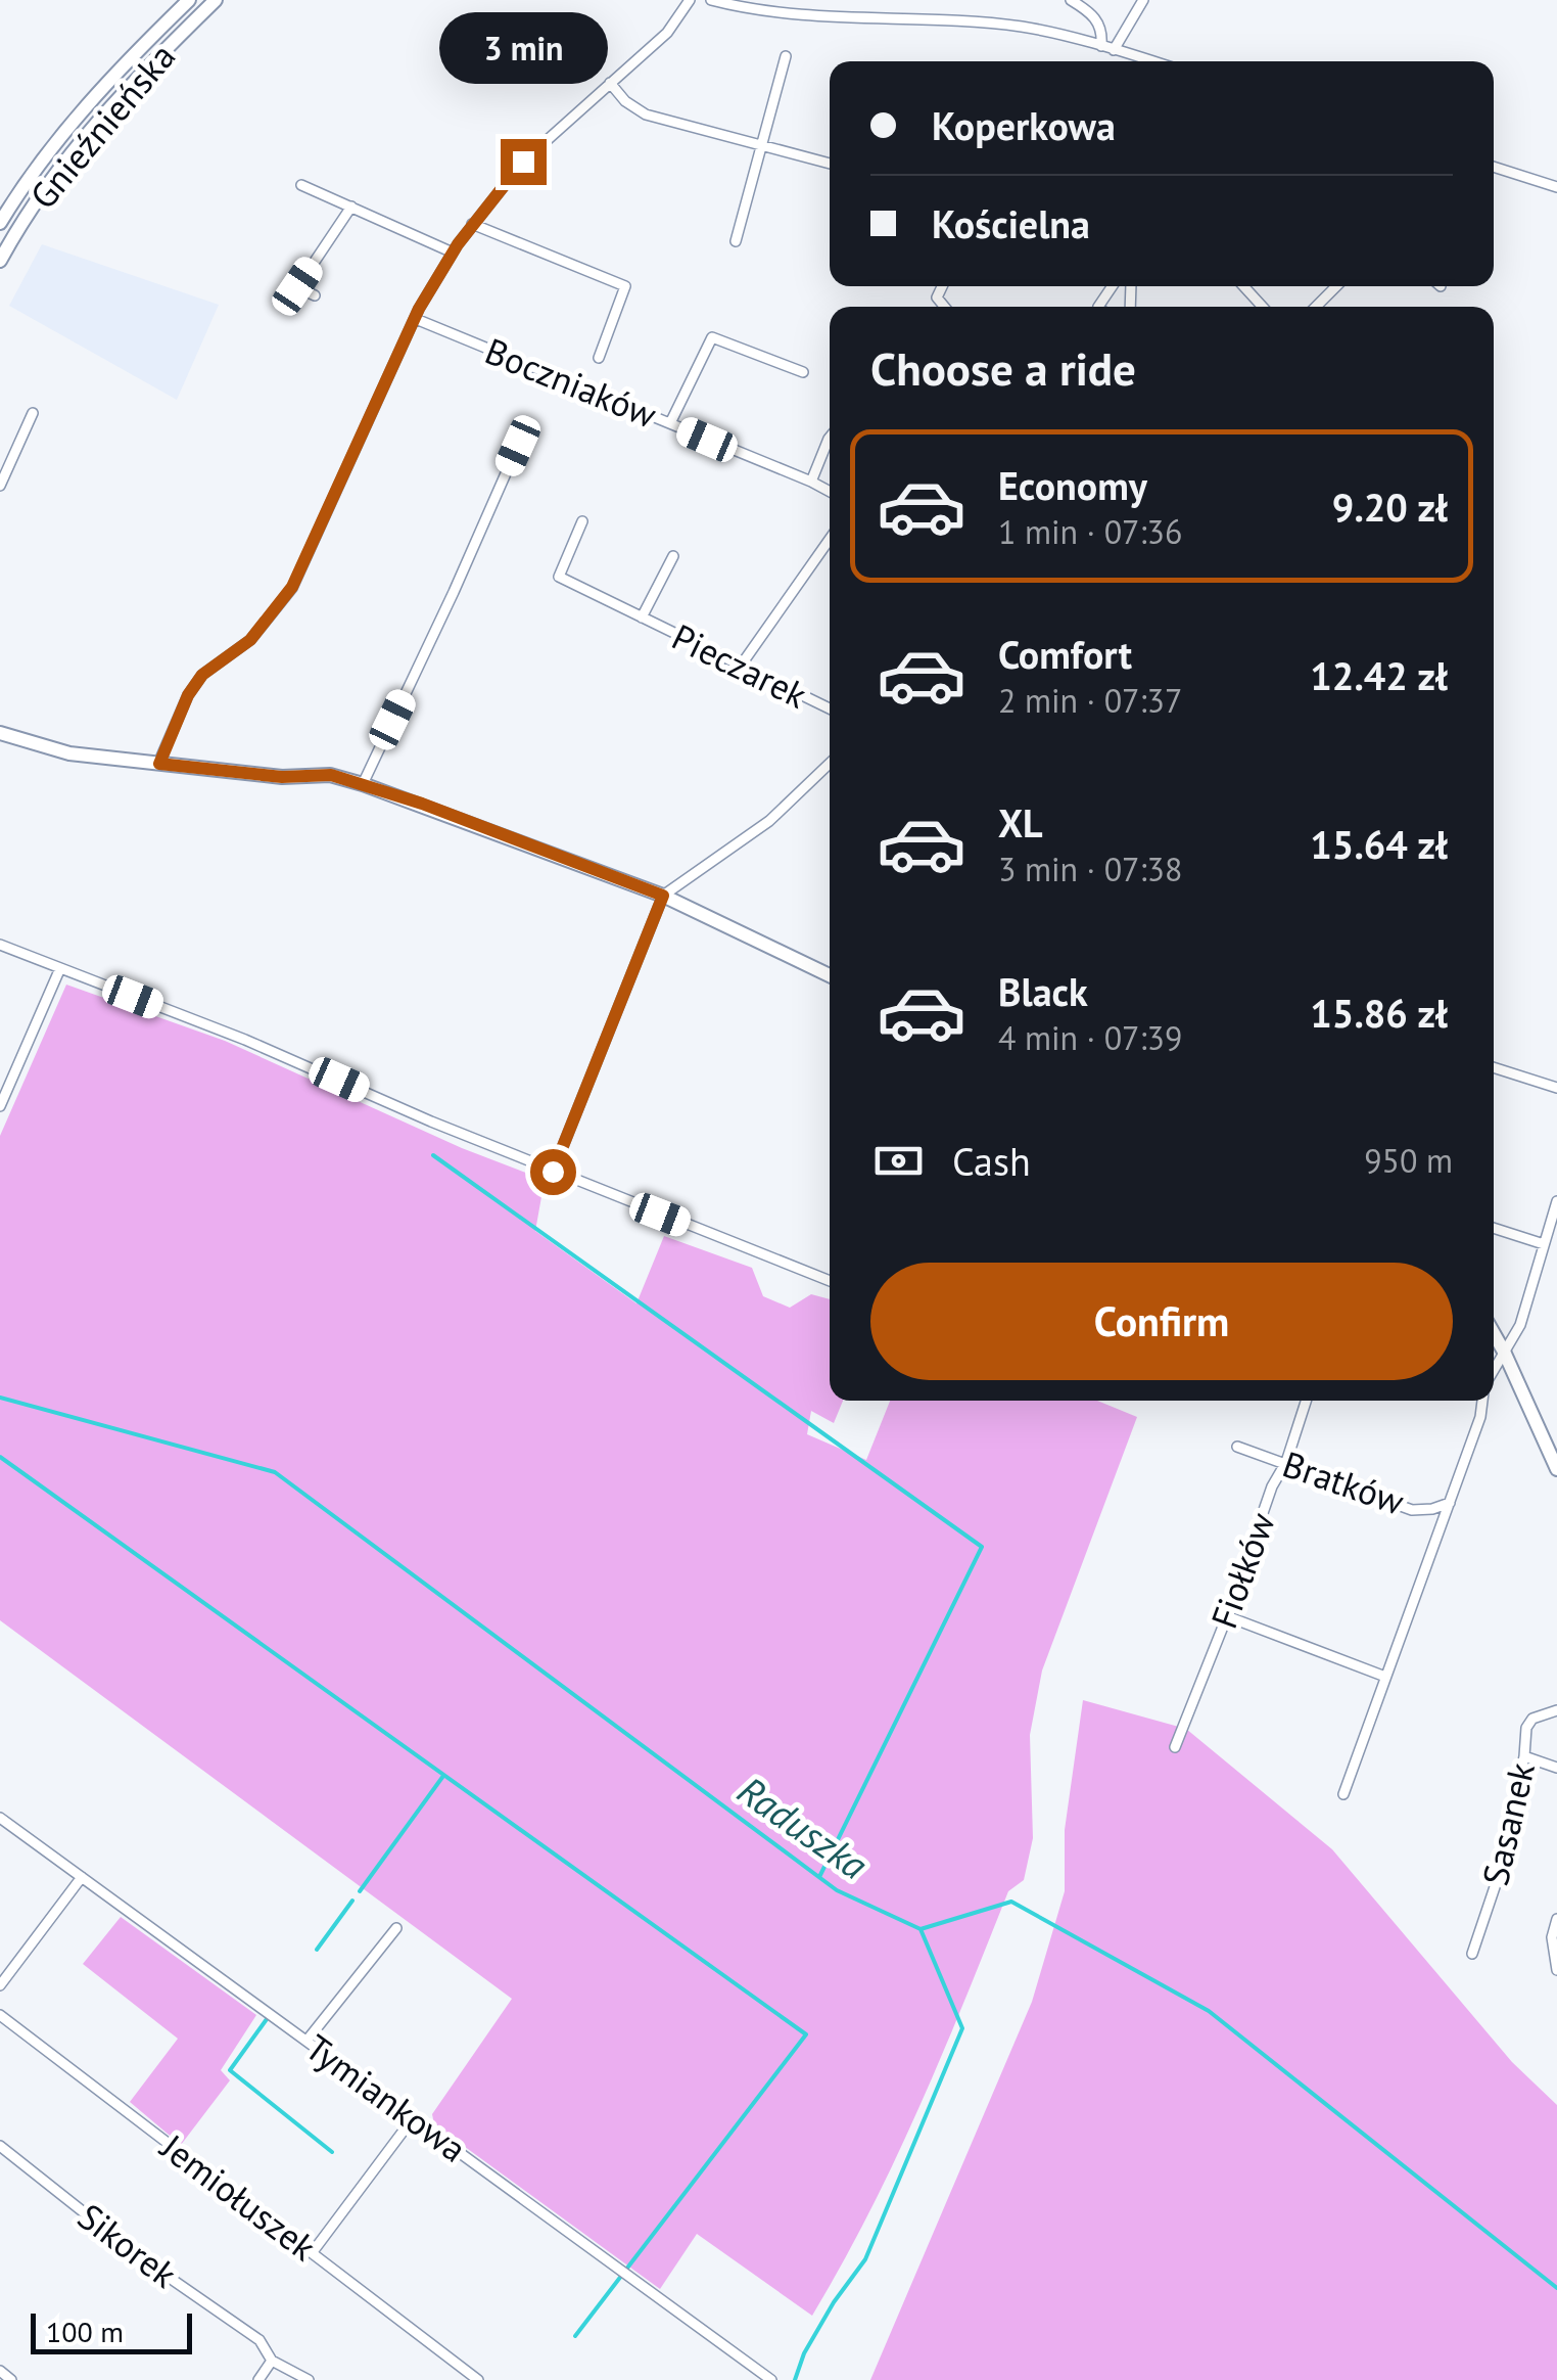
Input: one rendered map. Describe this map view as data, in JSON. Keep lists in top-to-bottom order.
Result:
{
  "streets": {
    "street": [
      "Gnieźnieńska",
      "Boczniaków",
      "Pieczarek",
      "Bratków",
      "Fiołków",
      "Sasanek",
      "Tymiankowa",
      "Jemiołuszek",
      "Sikorek"
    ]
  },
  "crossings": [
    ["Bratków", "Fiołków"]
  ],
  "water": ["Raduszka"],
  "scale_bar": "100 m",
  "page": {
    "bubble": "3 min",
    "banner": ["Koperkowa", "Kościelna"],
    "heading": "Choose a ride",
    "list": [
      {
        "name": "Economy",
        "note": "1 min · 07:36",
        "value": "9.20 zł"
      },
      {
        "name": "Comfort",
        "note": "2 min · 07:37",
        "value": "12.42 zł"
      },
      {
        "name": "XL",
        "note": "3 min · 07:38",
        "value": "15.64 zł"
      },
      {
        "name": "Black",
        "note": "4 min · 07:39",
        "value": "15.86 zł"
      }
    ],
    "pay": ["Cash", "950 m"],
    "buttons": "Confirm",
    "scale": "100 m"
  }
}
